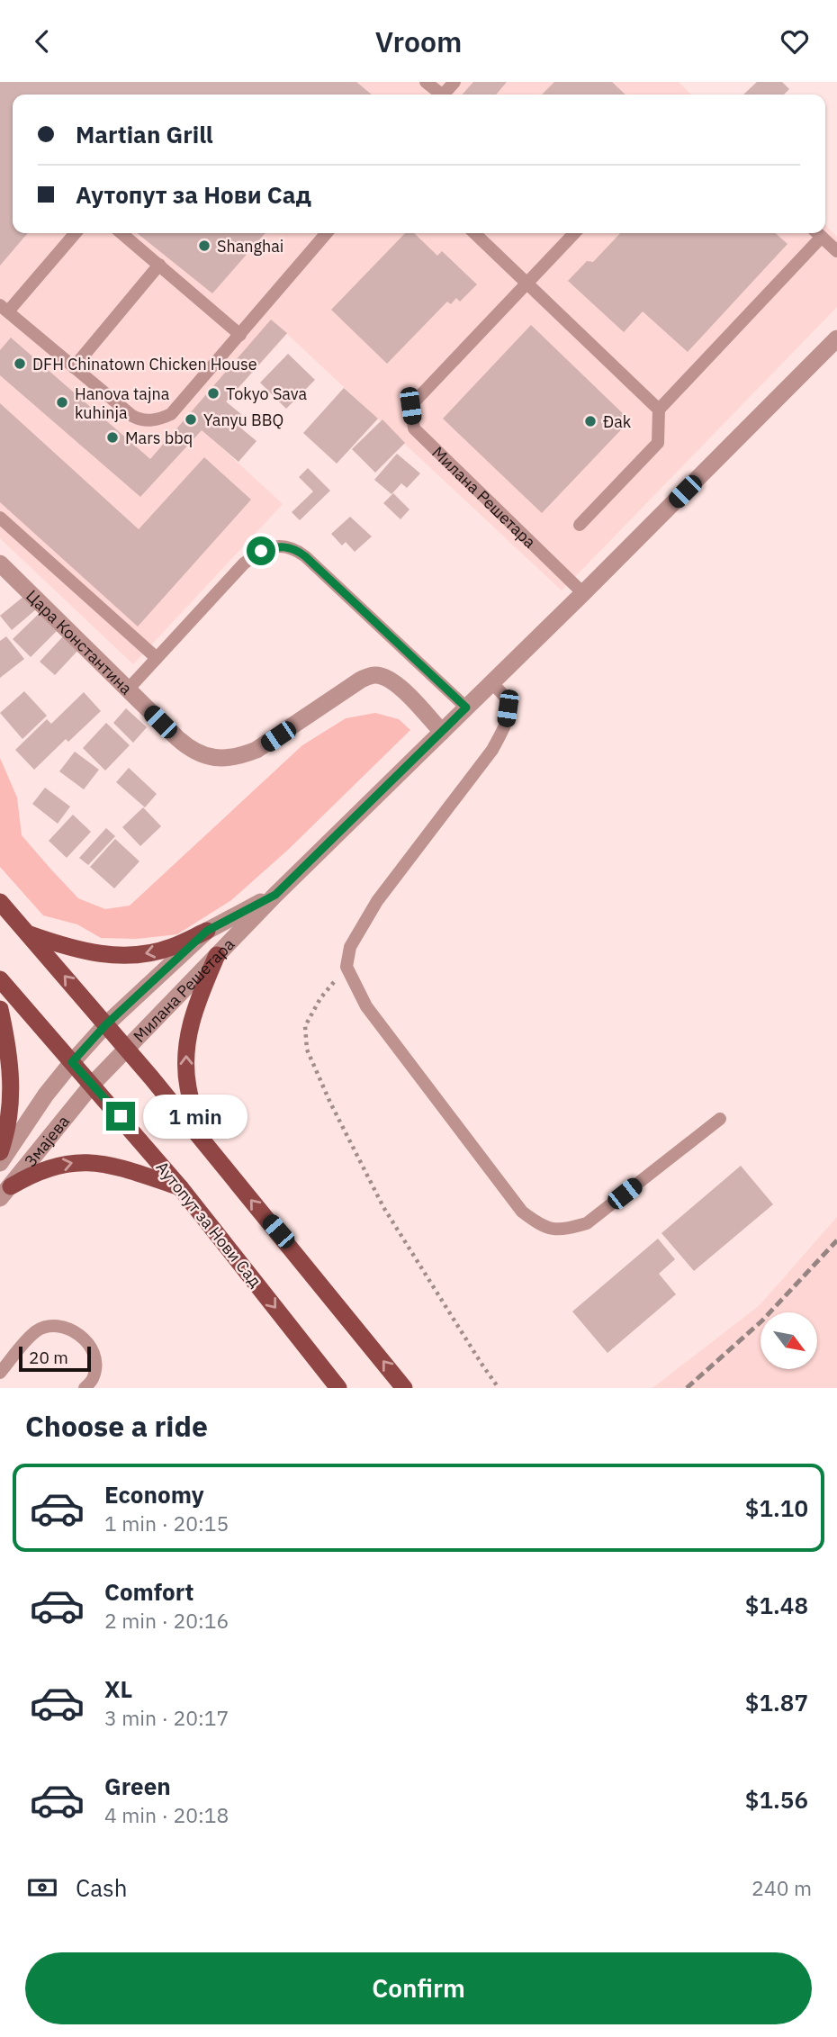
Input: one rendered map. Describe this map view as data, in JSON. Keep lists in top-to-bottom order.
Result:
{
  "streets": {
    "main road": ["Аутопут за Нови Сад"],
    "street": ["Милана Решетара", "Цара Константина", "Змајева"]
  },
  "crossings": [
    ["Милана Решетара", "Цара Константина"],
    ["Милана Решетара", "Змајева"],
    ["Милана Решетара", "Аутопут за Нови Сад"],
    ["Змајева", "Аутопут за Нови Сад"]
  ],
  "places": [
    "Shanghai",
    "DFH Chinatown Chicken House",
    "Tokyo Sava",
    "Hanova tajna kuhinja",
    "Yanyu BBQ",
    "Đak",
    "Mars bbq"
  ],
  "scale_bar": "20 m",
  "north": "bottom right",
  "page": {
    "header": "Vroom",
    "banner": ["Martian Grill", "Аутопут за Нови Сад"],
    "bubble": "1 min",
    "scale": "20 m",
    "heading": "Choose a ride",
    "list": [
      {
        "name": "Economy",
        "note": "1 min · 20:15",
        "value": "$1.10"
      },
      {
        "name": "Comfort",
        "note": "2 min · 20:16",
        "value": "$1.48"
      },
      {
        "name": "XL",
        "note": "3 min · 20:17",
        "value": "$1.87"
      },
      {
        "name": "Green",
        "note": "4 min · 20:18",
        "value": "$1.56"
      }
    ],
    "pay": ["Cash", "240 m"],
    "buttons": "Confirm"
  }
}
